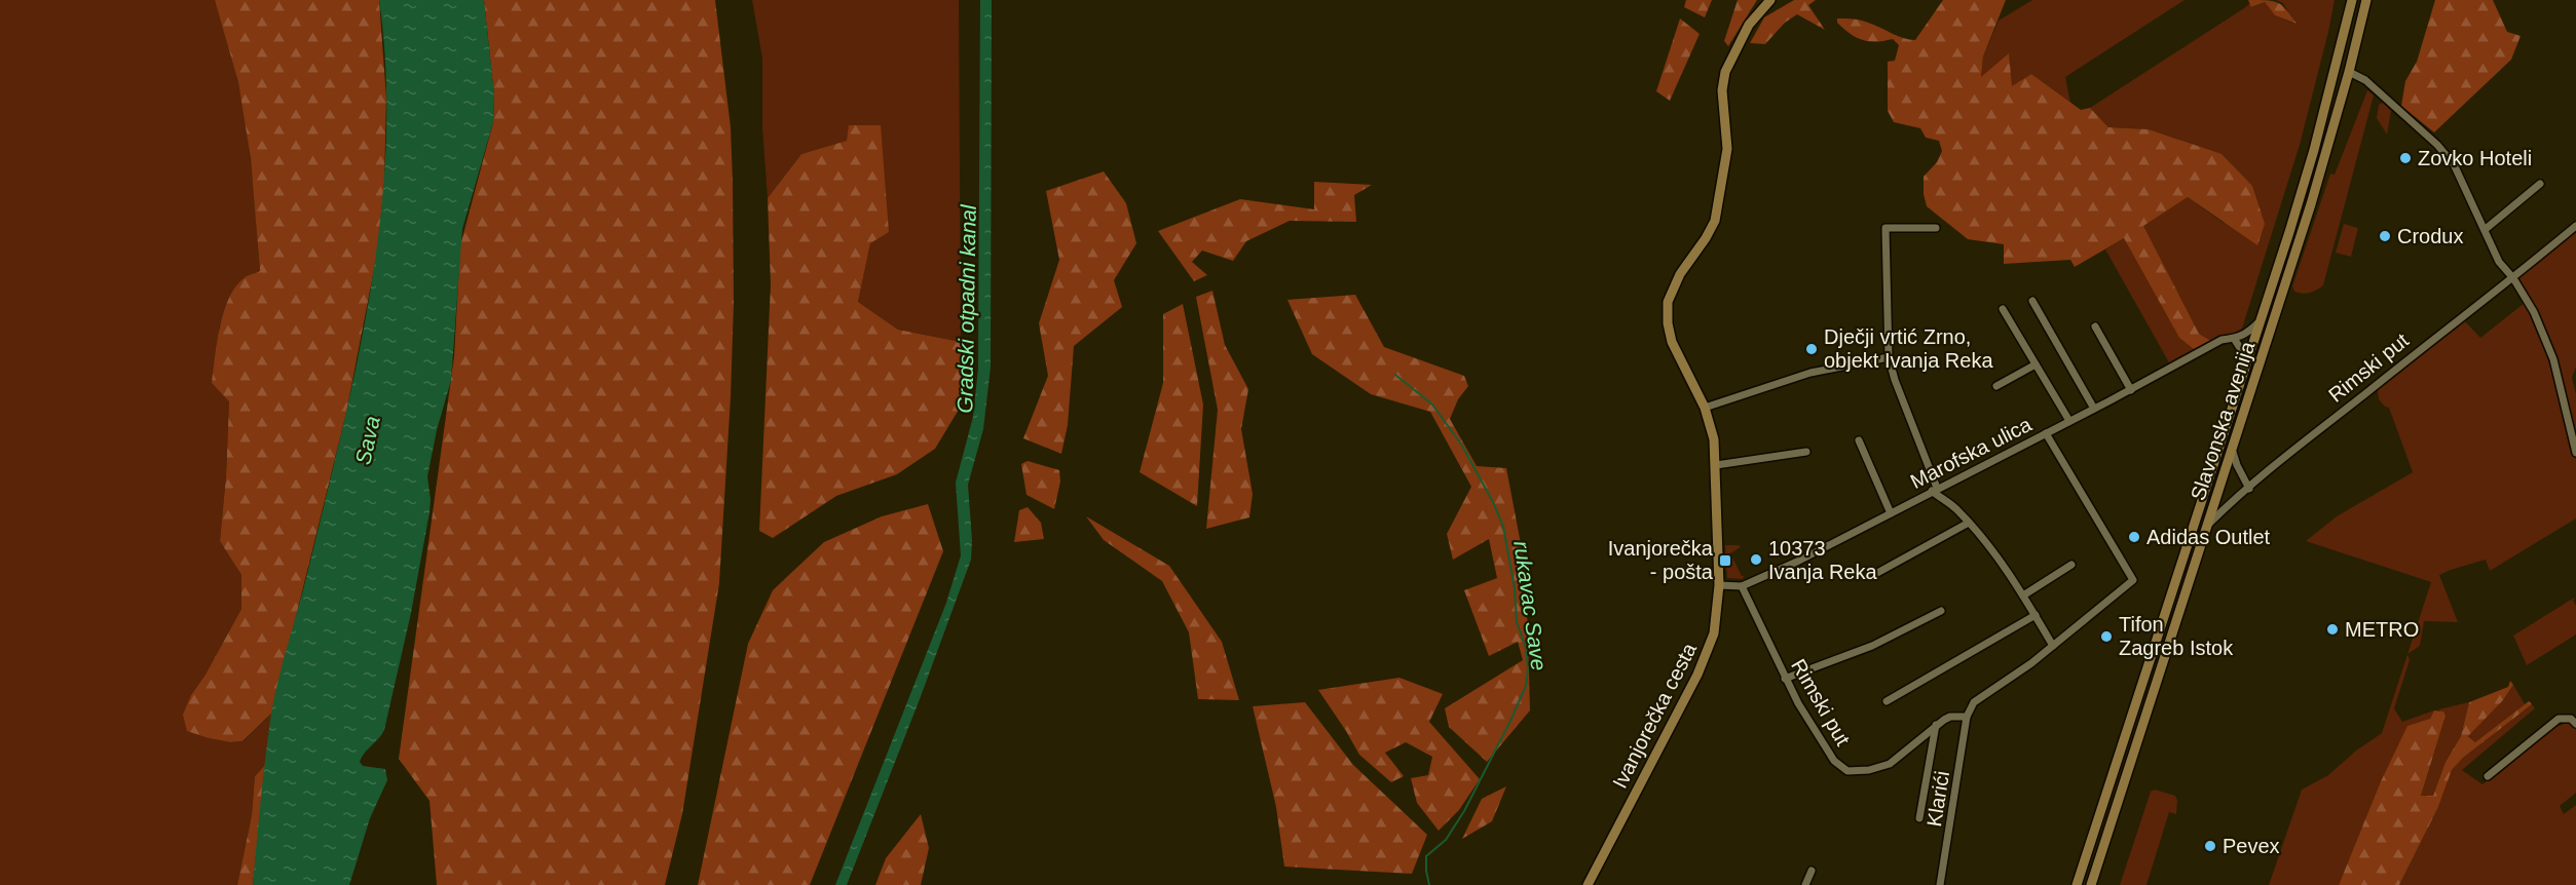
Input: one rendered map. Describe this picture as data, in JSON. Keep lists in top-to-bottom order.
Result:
{
  "streets": {
    "main road": ["Slavonska avenija", "Ivanjorečka cesta"],
    "street": ["Rimski put", "Marofska ulica", "Klarići"]
  },
  "crossings": [
    ["Rimski put", "Slavonska avenija"],
    ["Rimski put", "Marofska ulica"],
    ["Rimski put", "Klarići"],
    ["Slavonska avenija", "Marofska ulica"],
    ["Marofska ulica", "Ivanjorečka cesta"]
  ],
  "water": ["Gradski otpadni kanal", "Sava", "rukavac Save"],
  "places": {
    "other": [
      "Zovko Hoteli",
      "Crodux",
      "Dječji vrtić Zrno, objekt Ivanja Reka",
      "Adidas Outlet",
      "10373 Ivanja Reka",
      "METRO",
      "Tifon Zagreb Istok",
      "Pevex"
    ],
    "transit": ["Ivanjorečka - pošta"]
  }
}
